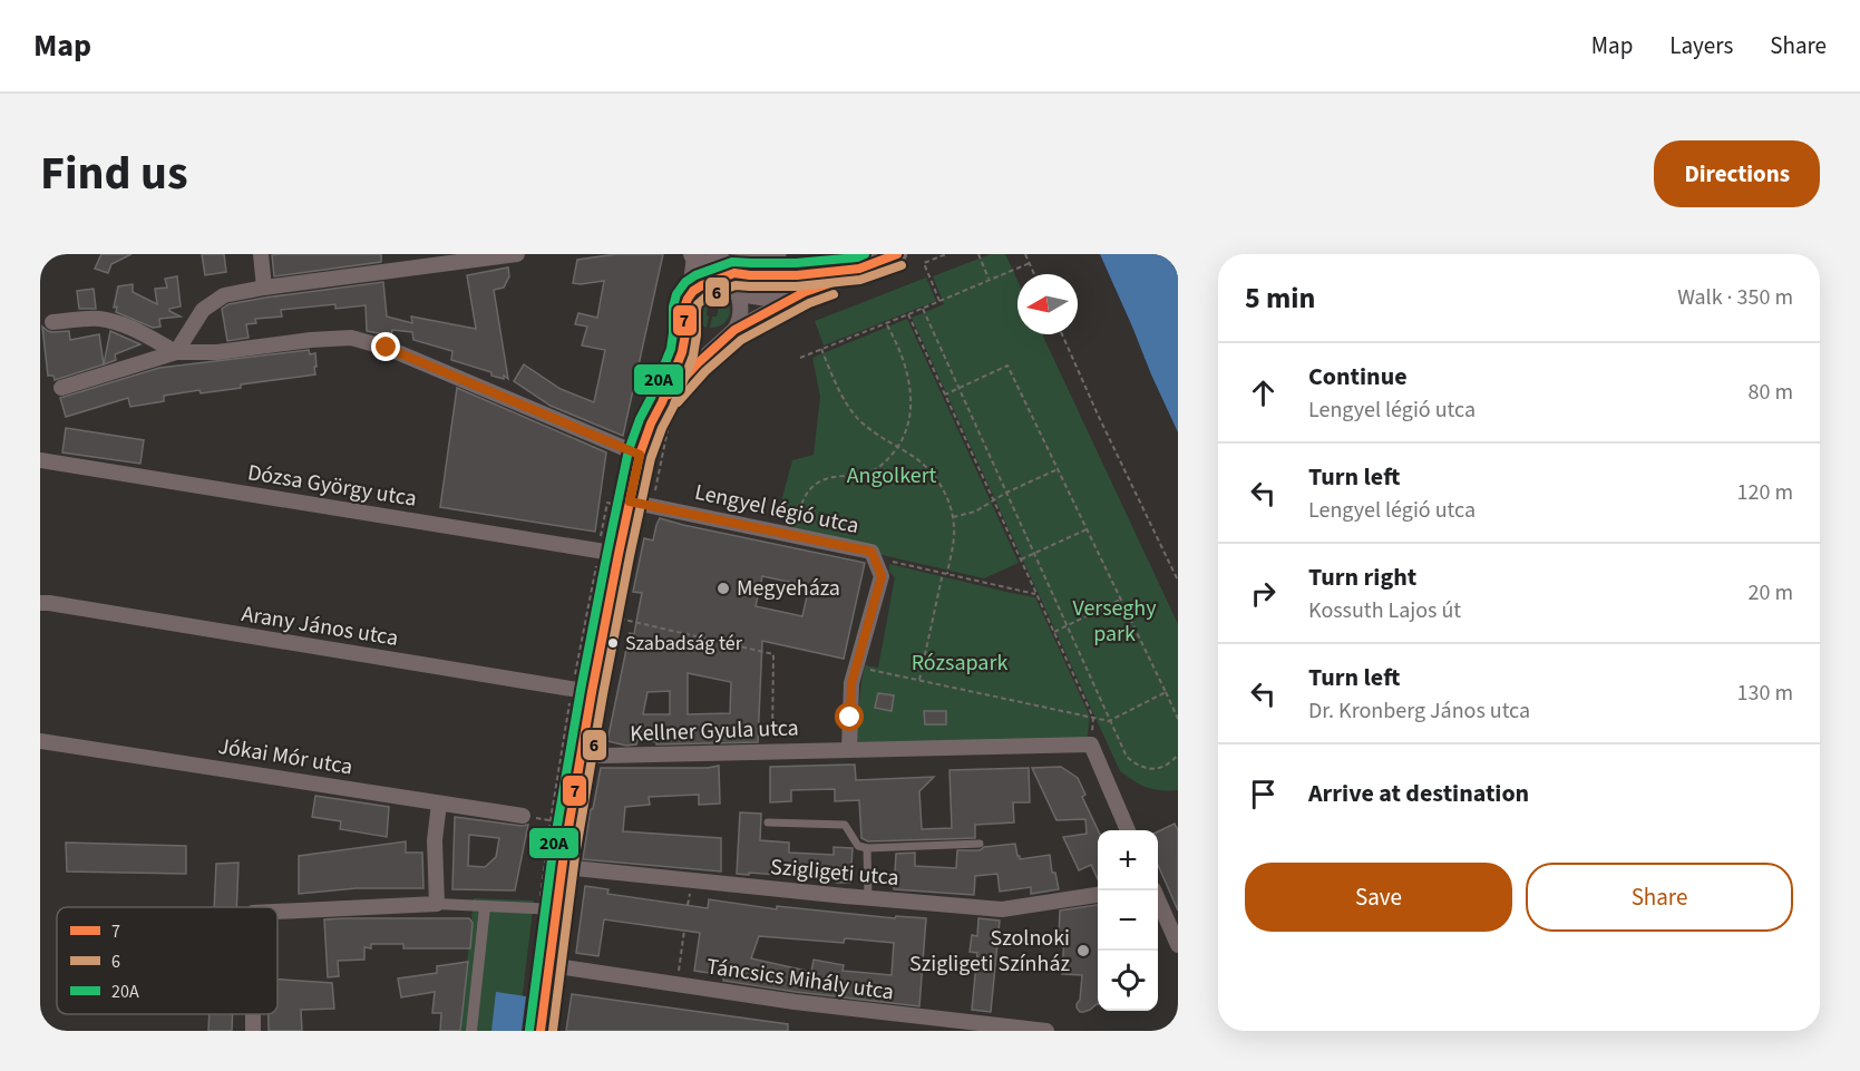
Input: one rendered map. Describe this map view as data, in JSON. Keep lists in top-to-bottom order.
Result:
{
  "streets": {
    "street": [
      "Dózsa György utca",
      "Lengyel légió utca",
      "Arany János utca",
      "Kellner Gyula utca",
      "Jókai Mór utca",
      "Szigligeti utca",
      "Táncsics Mihály utca"
    ]
  },
  "crossings": [
    ["Lengyel légió utca", "Kellner Gyula utca"]
  ],
  "parks": ["Angolkert", "Verseghy park", "Rózsapark"],
  "places": ["Megyeháza", "Szabadság tér", "Szolnoki Szigligeti Színház"],
  "lines": ["transit line 7", "transit line 20A", "transit line 6"],
  "legend": ["7", "6", "20A"],
  "north": "left",
  "page": {
    "header": "Map",
    "nav": ["Map", "Layers", "Share"],
    "title": "Find us",
    "buttons": [
      "Directions",
      ["Save", "Share"]
    ],
    "heading": ["5 min", "Walk · 350 m"],
    "list": [
      ["Continue", "Lengyel légió utca", "80 m"],
      ["Turn left", "Lengyel légió utca", "120 m"],
      ["Turn right", "Kossuth Lajos út", "20 m"],
      ["Turn left", "Dr. Kronberg János utca", "130 m"],
      "Arrive at destination"
    ],
    "map_buttons": ["+", "−"]
  }
}
